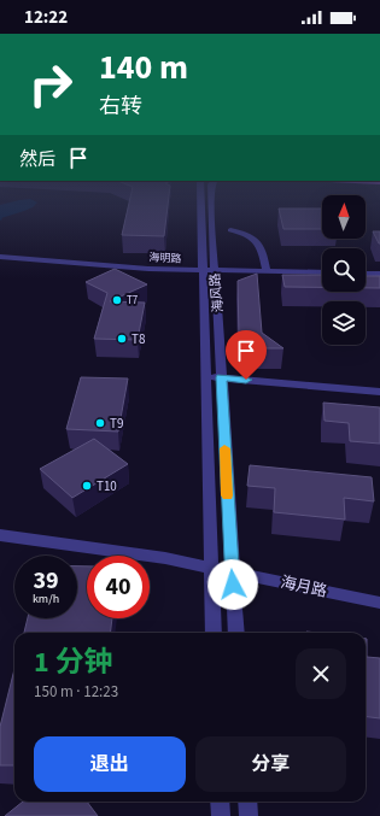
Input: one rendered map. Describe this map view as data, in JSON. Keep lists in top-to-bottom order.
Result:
{
  "streets": {
    "street": ["海明路", "海风路", "海月路"]
  },
  "crossings": [
    ["海明路", "海风路"],
    ["海风路", "海月路"]
  ],
  "places": [
    "T7",
    "T8",
    "T9",
    "T10"
  ],
  "north": "top",
  "page": {
    "status": "12:22",
    "turn": ["140 m", "右转"],
    "then": "然后",
    "speed": "39 km/h",
    "limit": "40",
    "heading": ["1 分钟", "150 m · 12:23"],
    "buttons": ["退出", "分享"]
  }
}
